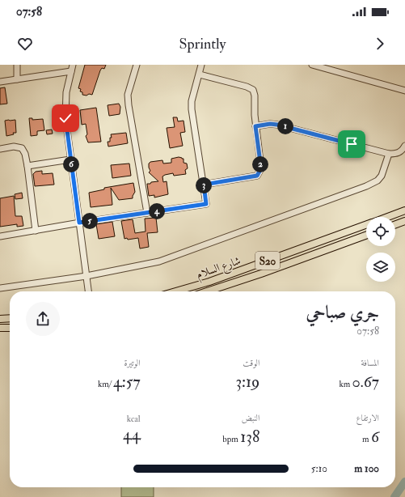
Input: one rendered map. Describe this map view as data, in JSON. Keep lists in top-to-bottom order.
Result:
{
  "streets": {
    "main road": ["S20", "شارع السلام"]
  },
  "page": {
    "status": "07:58",
    "header": "Sprintly",
    "pins": [
      "1",
      "2",
      "6",
      "3",
      "4",
      "5"
    ],
    "heading": ["جري صباحي", "07:58"],
    "stats": [
      ["المسافة", "0.67 km"],
      ["الوقت", "3:19"],
      ["الوتيرة", "4:57 /km"],
      ["الارتفاع", "6 m"],
      ["النبض", "138 bpm"],
      ["kcal", "44"]
    ],
    "list": [
      {
        "name": "100 m",
        "note": "5:10"
      }
    ]
  }
}
